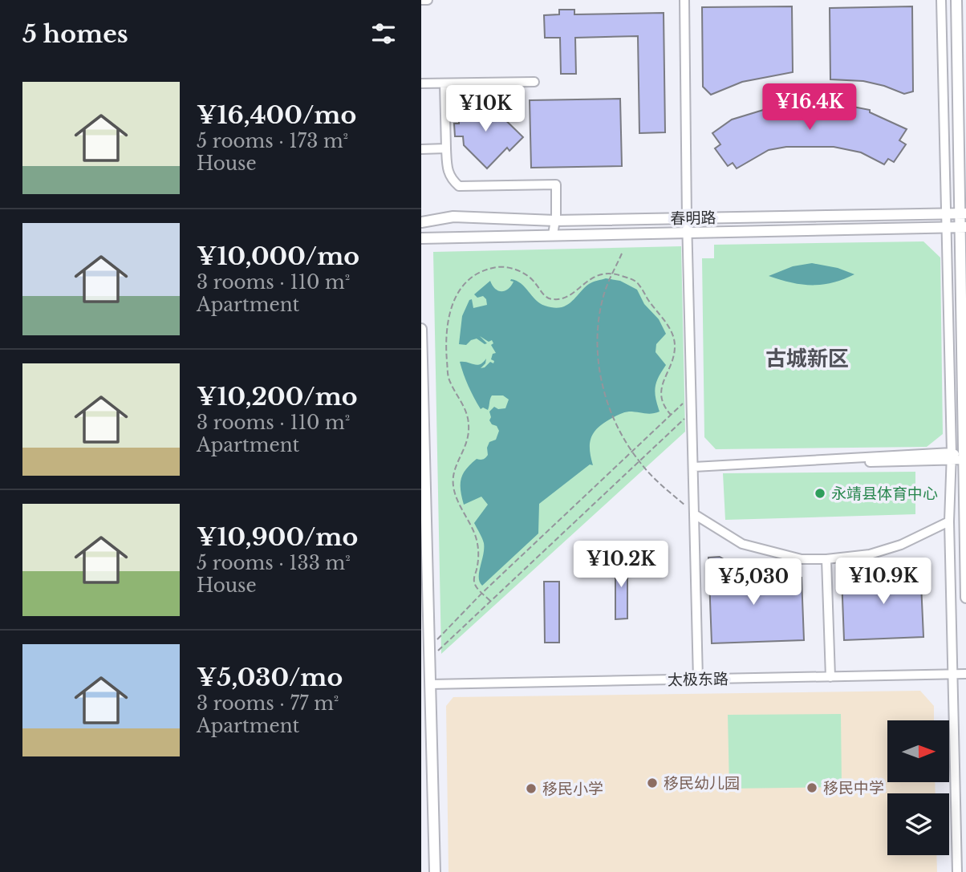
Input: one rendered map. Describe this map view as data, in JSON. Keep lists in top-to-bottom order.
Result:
{
  "streets": {
    "main road": ["春明路"],
    "street": ["太极东路"]
  },
  "districts": ["古城新区"],
  "places": [
    "永靖县体育中心",
    "移民幼儿园",
    "移民中学",
    "移民小学"
  ],
  "north": "right",
  "page": {
    "heading": "5 homes",
    "list": [
      {
        "name": "¥16,400/mo",
        "note": "5 rooms · 173 m² · House"
      },
      {
        "name": "¥10,000/mo",
        "note": "3 rooms · 110 m² · Apartment"
      },
      {
        "name": "¥10,200/mo",
        "note": "3 rooms · 110 m² · Apartment"
      },
      {
        "name": "¥10,900/mo",
        "note": "5 rooms · 133 m² · House"
      },
      {
        "name": "¥5,030/mo",
        "note": "3 rooms · 77 m² · Apartment"
      }
    ],
    "price": [
      "¥16.4K",
      "¥10K",
      "¥10.2K",
      "¥10.9K",
      "¥5,030"
    ]
  }
}
